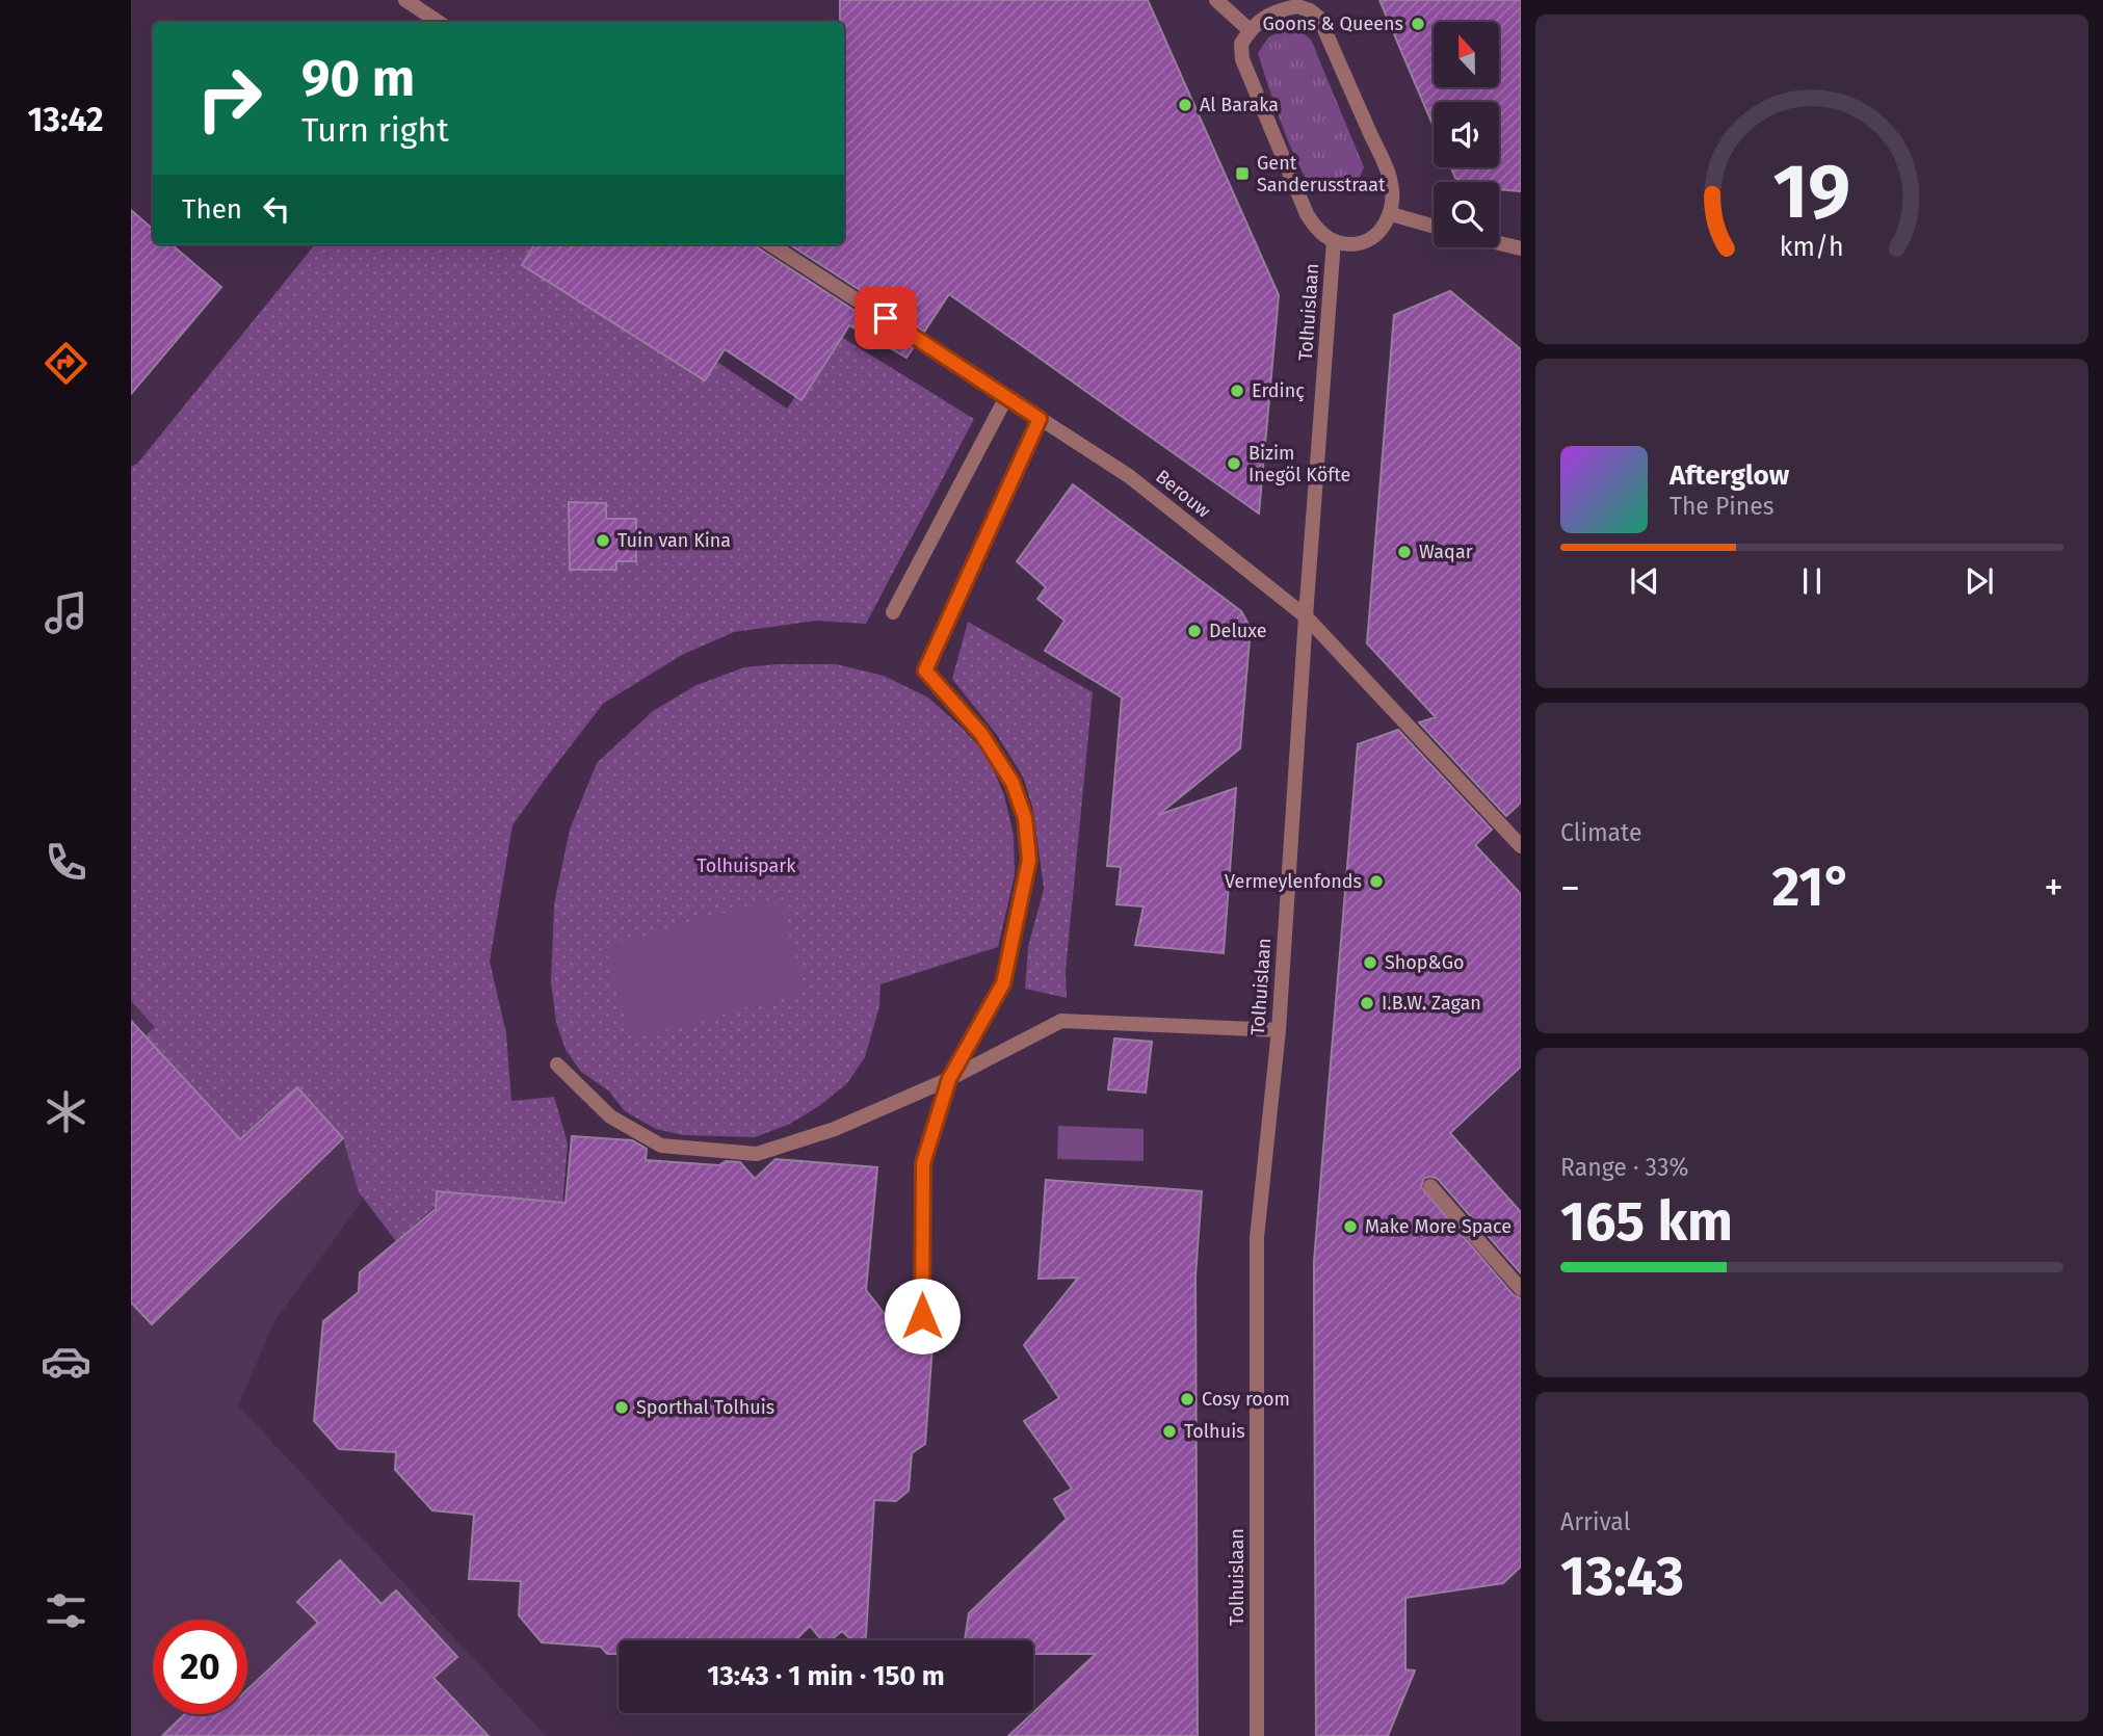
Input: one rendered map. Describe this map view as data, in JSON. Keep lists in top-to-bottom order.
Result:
{
  "streets": {
    "street": ["Tolhuislaan", "Berouw"]
  },
  "crossings": [
    ["Tolhuislaan", "Berouw"]
  ],
  "parks": ["Tolhuispark"],
  "places": {
    "other": [
      "Goons & Queens",
      "Al Baraka",
      "Erdinç",
      "Bizim Inegöl Köfte",
      "Tuin van Kina",
      "Waqar",
      "Deluxe",
      "Vermeylenfonds",
      "Shop&Go",
      "I.B.W. Zagan",
      "Make More Space",
      "Cosy room",
      "Sporthal Tolhuis",
      "Tolhuis"
    ],
    "transit": ["Gent Sanderusstraat"]
  },
  "north": "top",
  "page": {
    "tabs": "13:42",
    "turn": ["90 m", "Turn right"],
    "then": "Then",
    "song": ["Afterglow", "The Pines"],
    "tile": [
      "Climate",
      ["Range · 33%", "165 km"],
      ["Arrival", "13:43"]
    ],
    "heat": ["−", "21°", "+"],
    "limit": "20",
    "trip": "13:43 · 1 min · 150 m",
    "gauge": ["19", "km/h"]
  }
}
